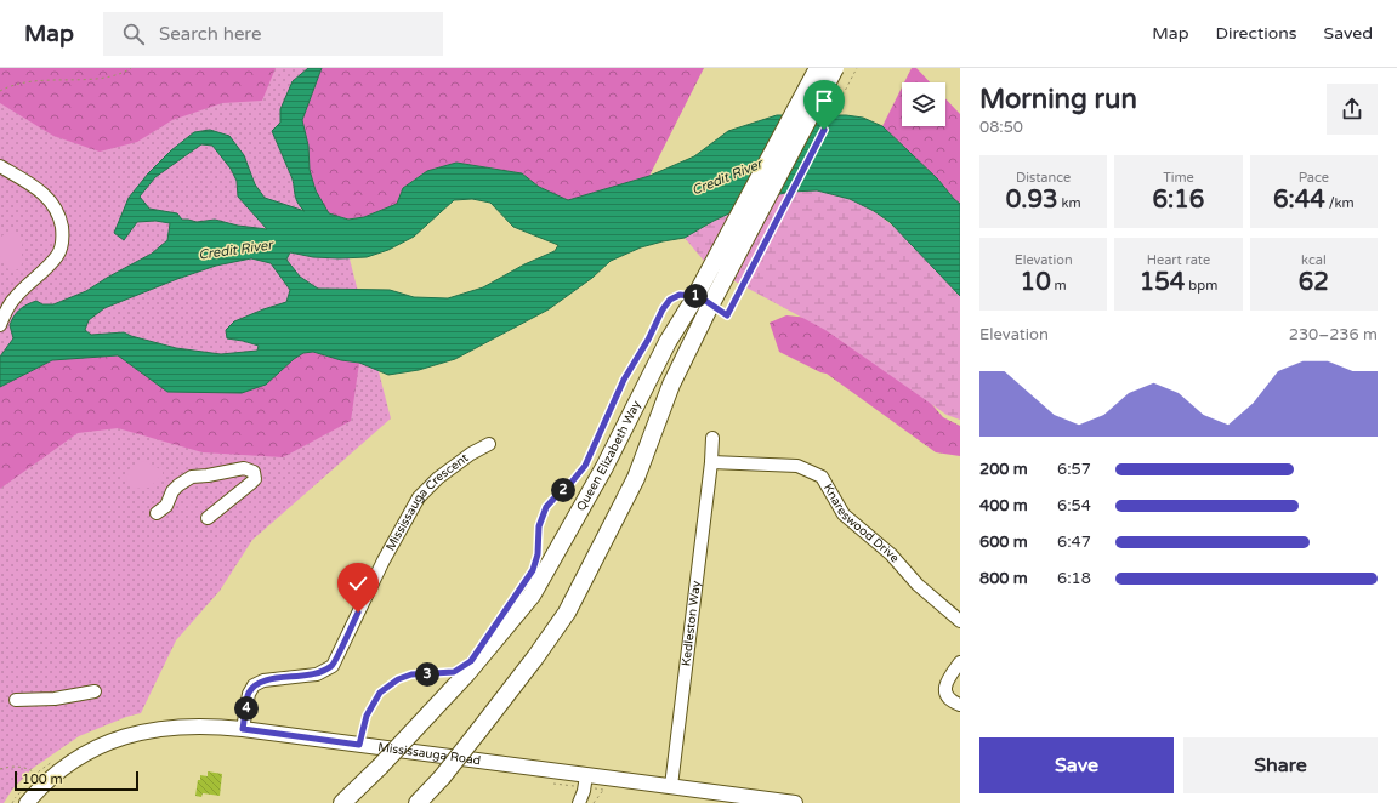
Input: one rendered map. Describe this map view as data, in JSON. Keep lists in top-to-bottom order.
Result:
{
  "streets": {
    "highway": ["Queen Elizabeth Way"],
    "main road": ["Mississauga Road"],
    "street": ["Mississauga Crescent", "Knareswood Drive", "Kedleston Way"]
  },
  "crossings": [
    ["Mississauga Crescent", "Mississauga Road"],
    ["Knareswood Drive", "Kedleston Way"],
    ["Kedleston Way", "Mississauga Road"]
  ],
  "water": ["Credit River"],
  "scale_bar": "100 m",
  "page": {
    "header": "Map",
    "search": "Search here",
    "nav": ["Map", "Directions", "Saved"],
    "heading": ["Morning run", "08:50"],
    "stats": [
      ["Distance", "0.93 km"],
      ["Time", "6:16"],
      ["Pace", "6:44 /km"],
      ["Elevation", "10 m"],
      ["Heart rate", "154 bpm"],
      ["kcal", "62"]
    ],
    "pins": [
      "1",
      "2",
      "3",
      "4"
    ],
    "chart": ["Elevation", "230–236 m"],
    "list": [
      {
        "name": "200 m",
        "note": "6:57"
      },
      {
        "name": "400 m",
        "note": "6:54"
      },
      {
        "name": "600 m",
        "note": "6:47"
      },
      {
        "name": "800 m",
        "note": "6:18"
      }
    ],
    "buttons": ["Save", "Share"],
    "scale": "100 m"
  }
}
